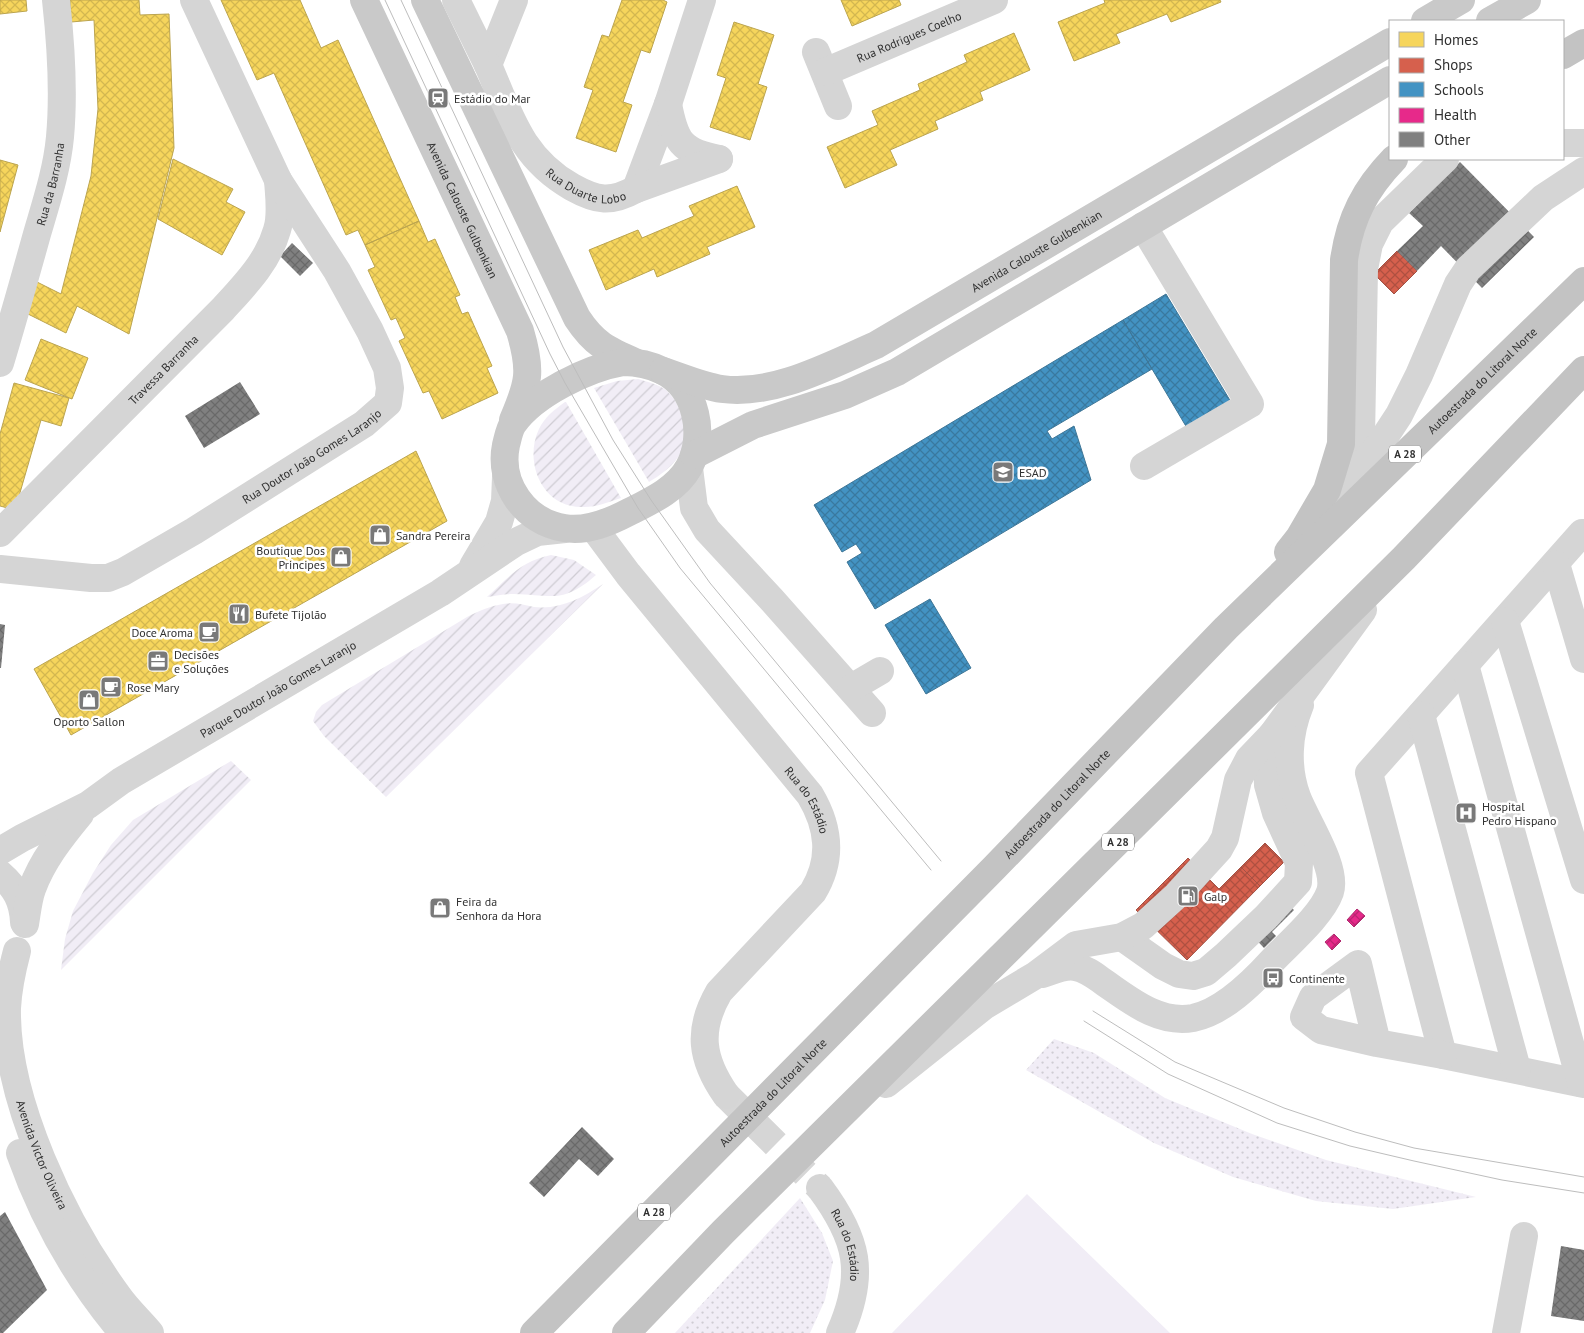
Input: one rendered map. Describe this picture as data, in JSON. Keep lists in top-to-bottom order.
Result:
{
  "streets": {
    "highway": ["Autoestrada do Litoral Norte", "A 28"],
    "main road": ["Avenida Calouste Gulbenkian"],
    "street": [
      "Rua Rodrigues Coelho",
      "Rua Duarte Lobo",
      "Rua da Barranha",
      "Travessa Barranha",
      "Rua Doutor João Gomes Laranjo",
      "Parque Doutor João Gomes Laranjo",
      "Rua do Estádio",
      "Avenida Victor Oliveira"
    ]
  },
  "crossings": [
    ["Avenida Calouste Gulbenkian", "Parque Doutor João Gomes Laranjo"],
    ["Avenida Calouste Gulbenkian", "Rua do Estádio"],
    ["Travessa Barranha", "Rua Doutor João Gomes Laranjo"],
    ["Parque Doutor João Gomes Laranjo", "Rua do Estádio"],
    ["Parque Doutor João Gomes Laranjo", "Avenida Victor Oliveira"]
  ],
  "places": {
    "station": ["Estádio do Mar"],
    "school or university": ["ESAD"],
    "shop": [
      "Sandra Pereira",
      "Boutique Dos Principes",
      "Oporto Sallon",
      "Feira da Senhora da Hora"
    ],
    "restaurant": ["Bufete Tijolão"],
    "cafe": ["Doce Aroma", "Rose Mary"],
    "office": ["Decisões e Soluções"],
    "hospital": ["Hospital Pedro Hispano"],
    "fuel station": ["Galp"],
    "bus stop": ["Continente"]
  },
  "legend": [
    "Homes",
    "Shops",
    "Schools",
    "Health",
    "Other"
  ]
}
